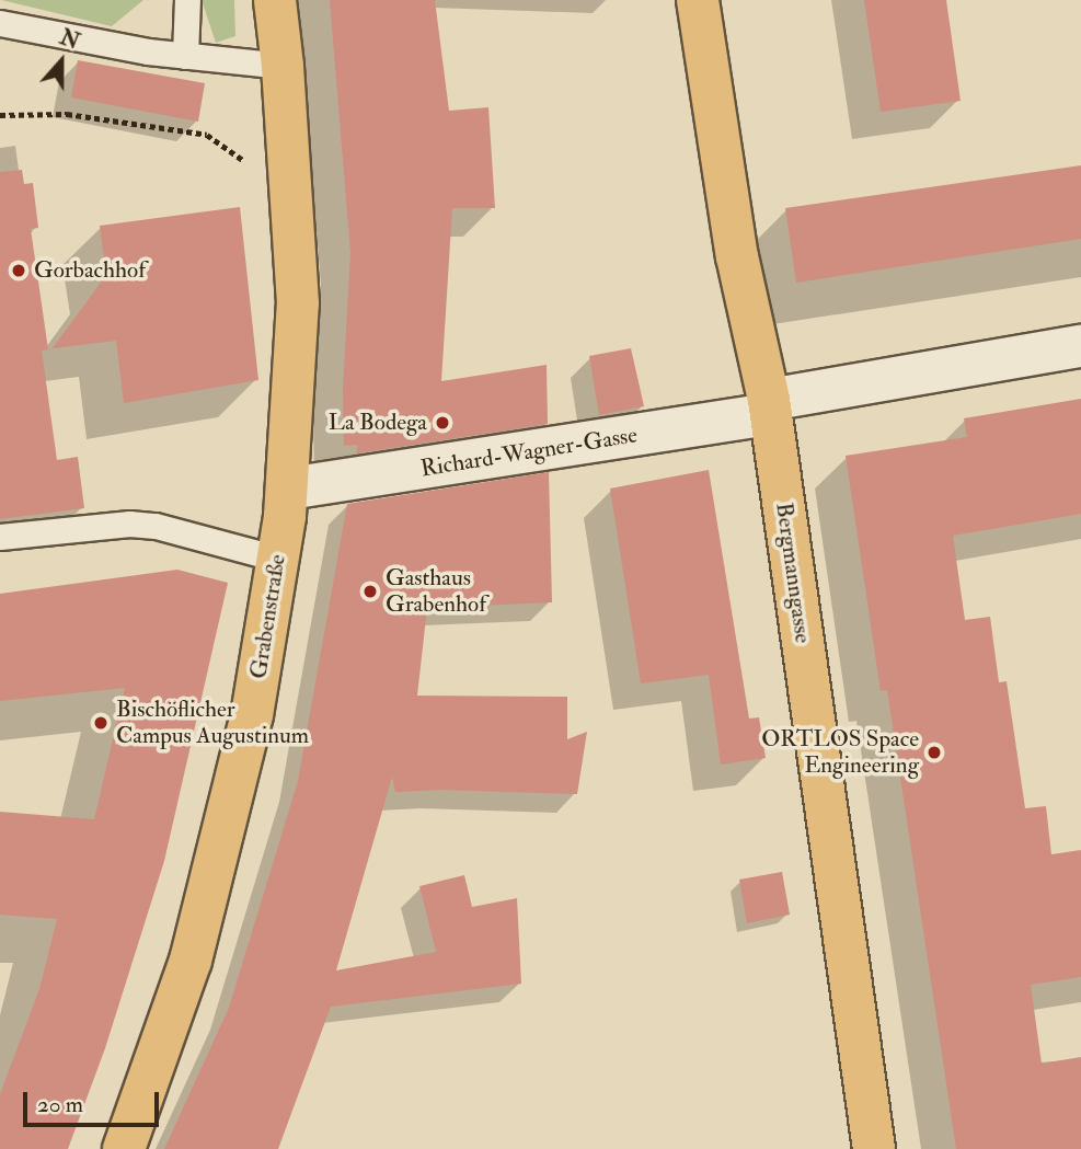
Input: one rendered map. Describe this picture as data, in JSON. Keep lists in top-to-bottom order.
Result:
{
  "streets": {
    "main road": ["Bergmanngasse", "Grabenstraße"],
    "street": ["Richard-Wagner-Gasse"]
  },
  "crossings": [
    ["Richard-Wagner-Gasse", "Bergmanngasse"],
    ["Richard-Wagner-Gasse", "Grabenstraße"]
  ],
  "places": [
    "Gorbachhof",
    "La Bodega",
    "Gasthaus Grabenhof",
    "Bischöflicher Campus Augustinum",
    "ORTLOS Space Engineering"
  ],
  "scale_bar": "20 m",
  "north": "top"
}
